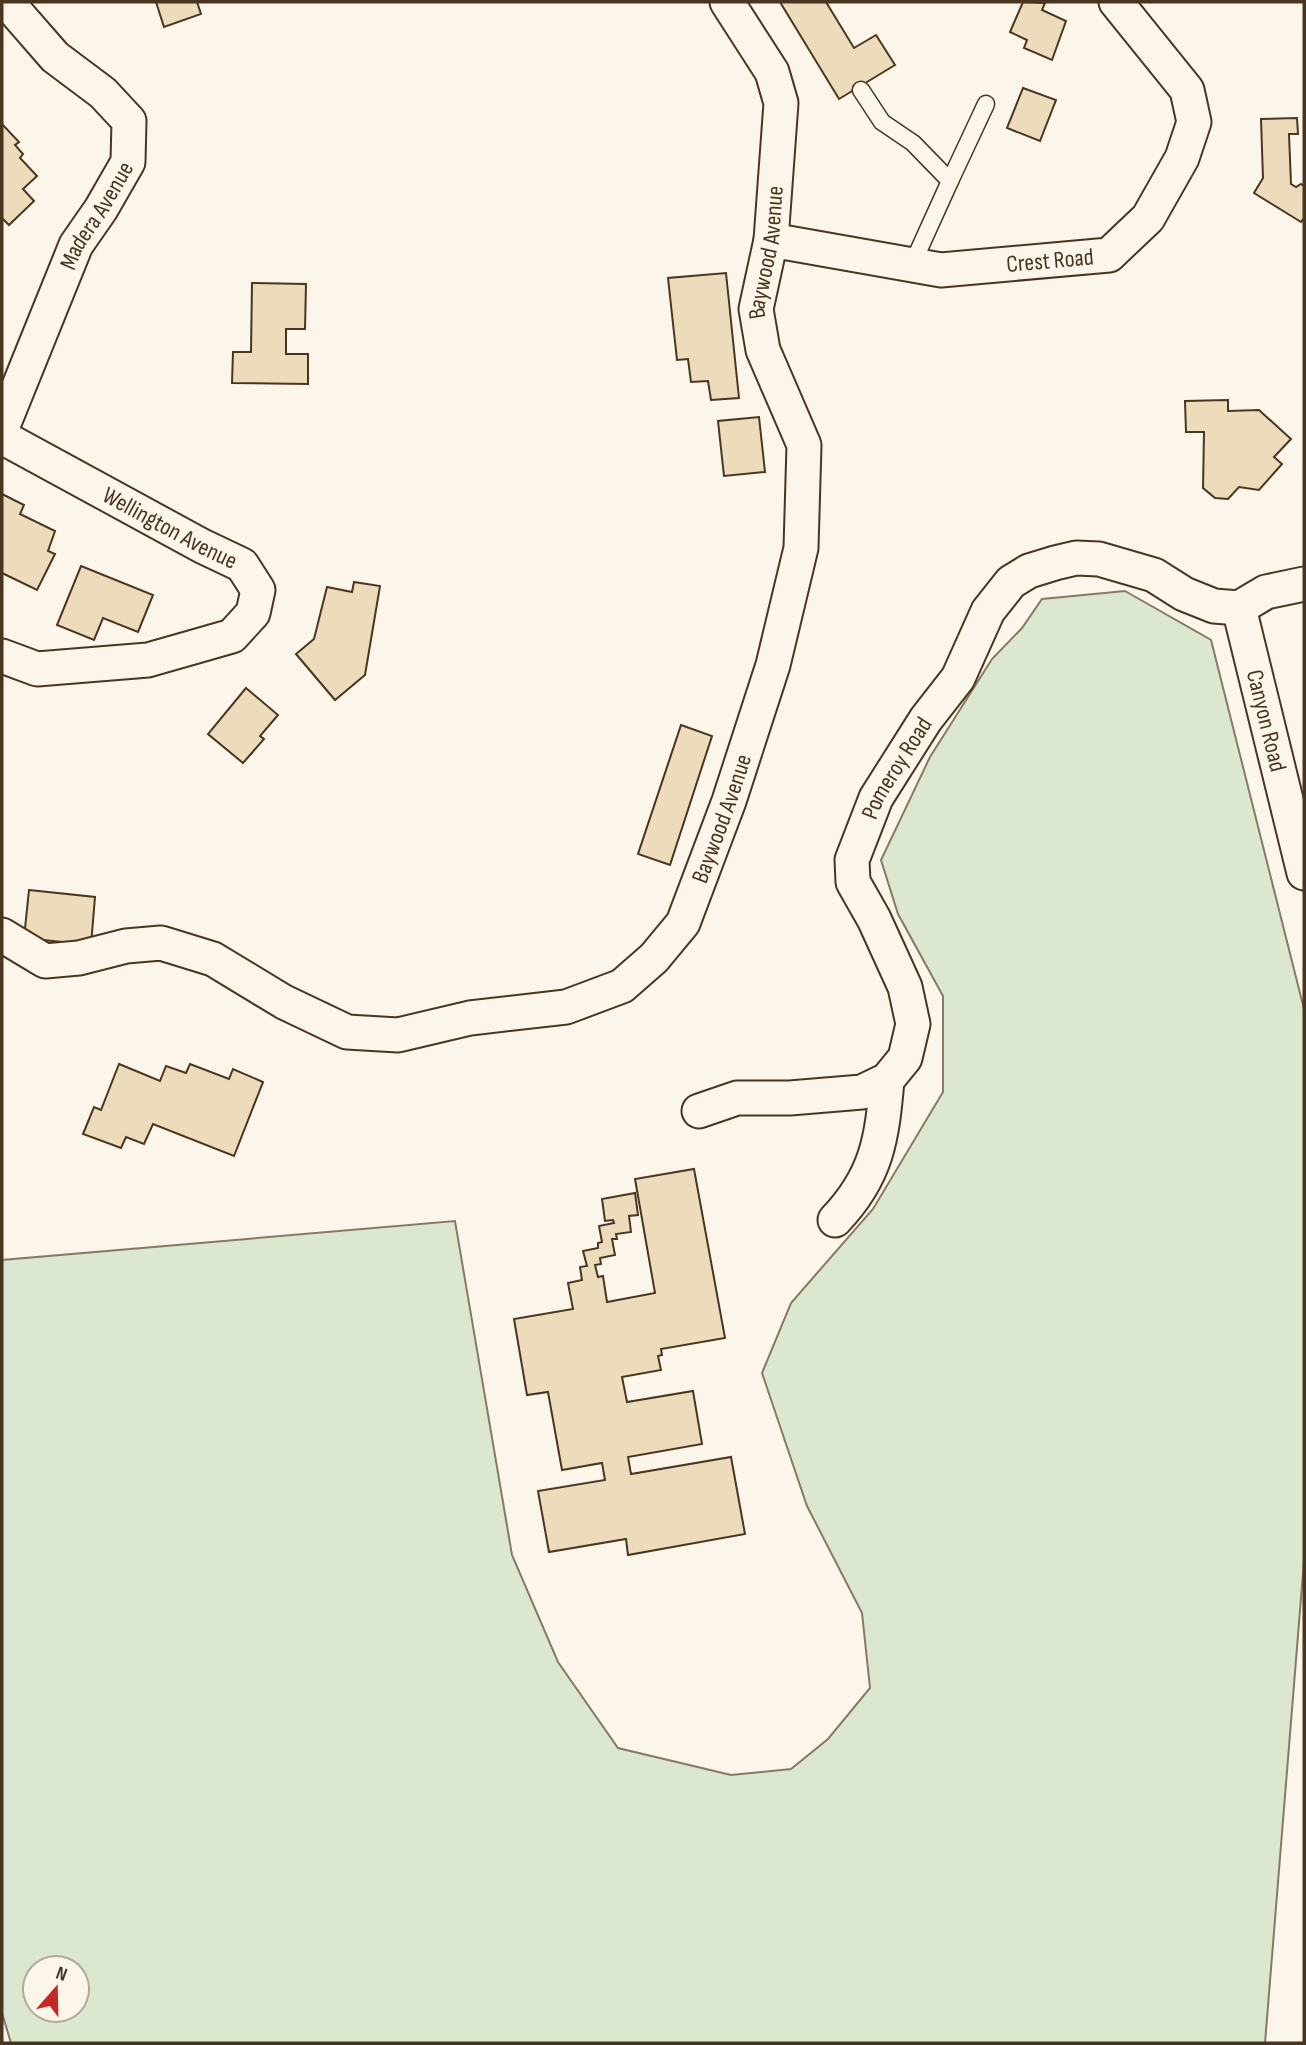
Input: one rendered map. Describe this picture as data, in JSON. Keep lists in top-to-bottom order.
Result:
{
  "streets": {
    "street": [
      "Madera Avenue",
      "Baywood Avenue",
      "Crest Road",
      "Wellington Avenue",
      "Canyon Road",
      "Pomeroy Road"
    ]
  },
  "crossings": [
    ["Baywood Avenue", "Crest Road"],
    ["Canyon Road", "Pomeroy Road"]
  ],
  "north": "top"
}
